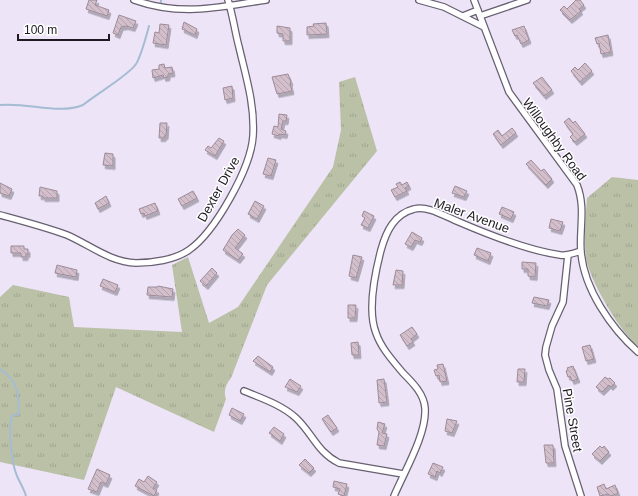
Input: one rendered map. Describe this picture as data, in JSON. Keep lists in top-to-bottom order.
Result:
{
  "streets": {
    "street": [
      "Willoughby Road",
      "Dexter Drive",
      "Maler Avenue",
      "Pine Street"
    ]
  },
  "crossings": [
    ["Willoughby Road", "Maler Avenue"],
    ["Maler Avenue", "Pine Street"]
  ],
  "scale_bar": "100 m"
}
